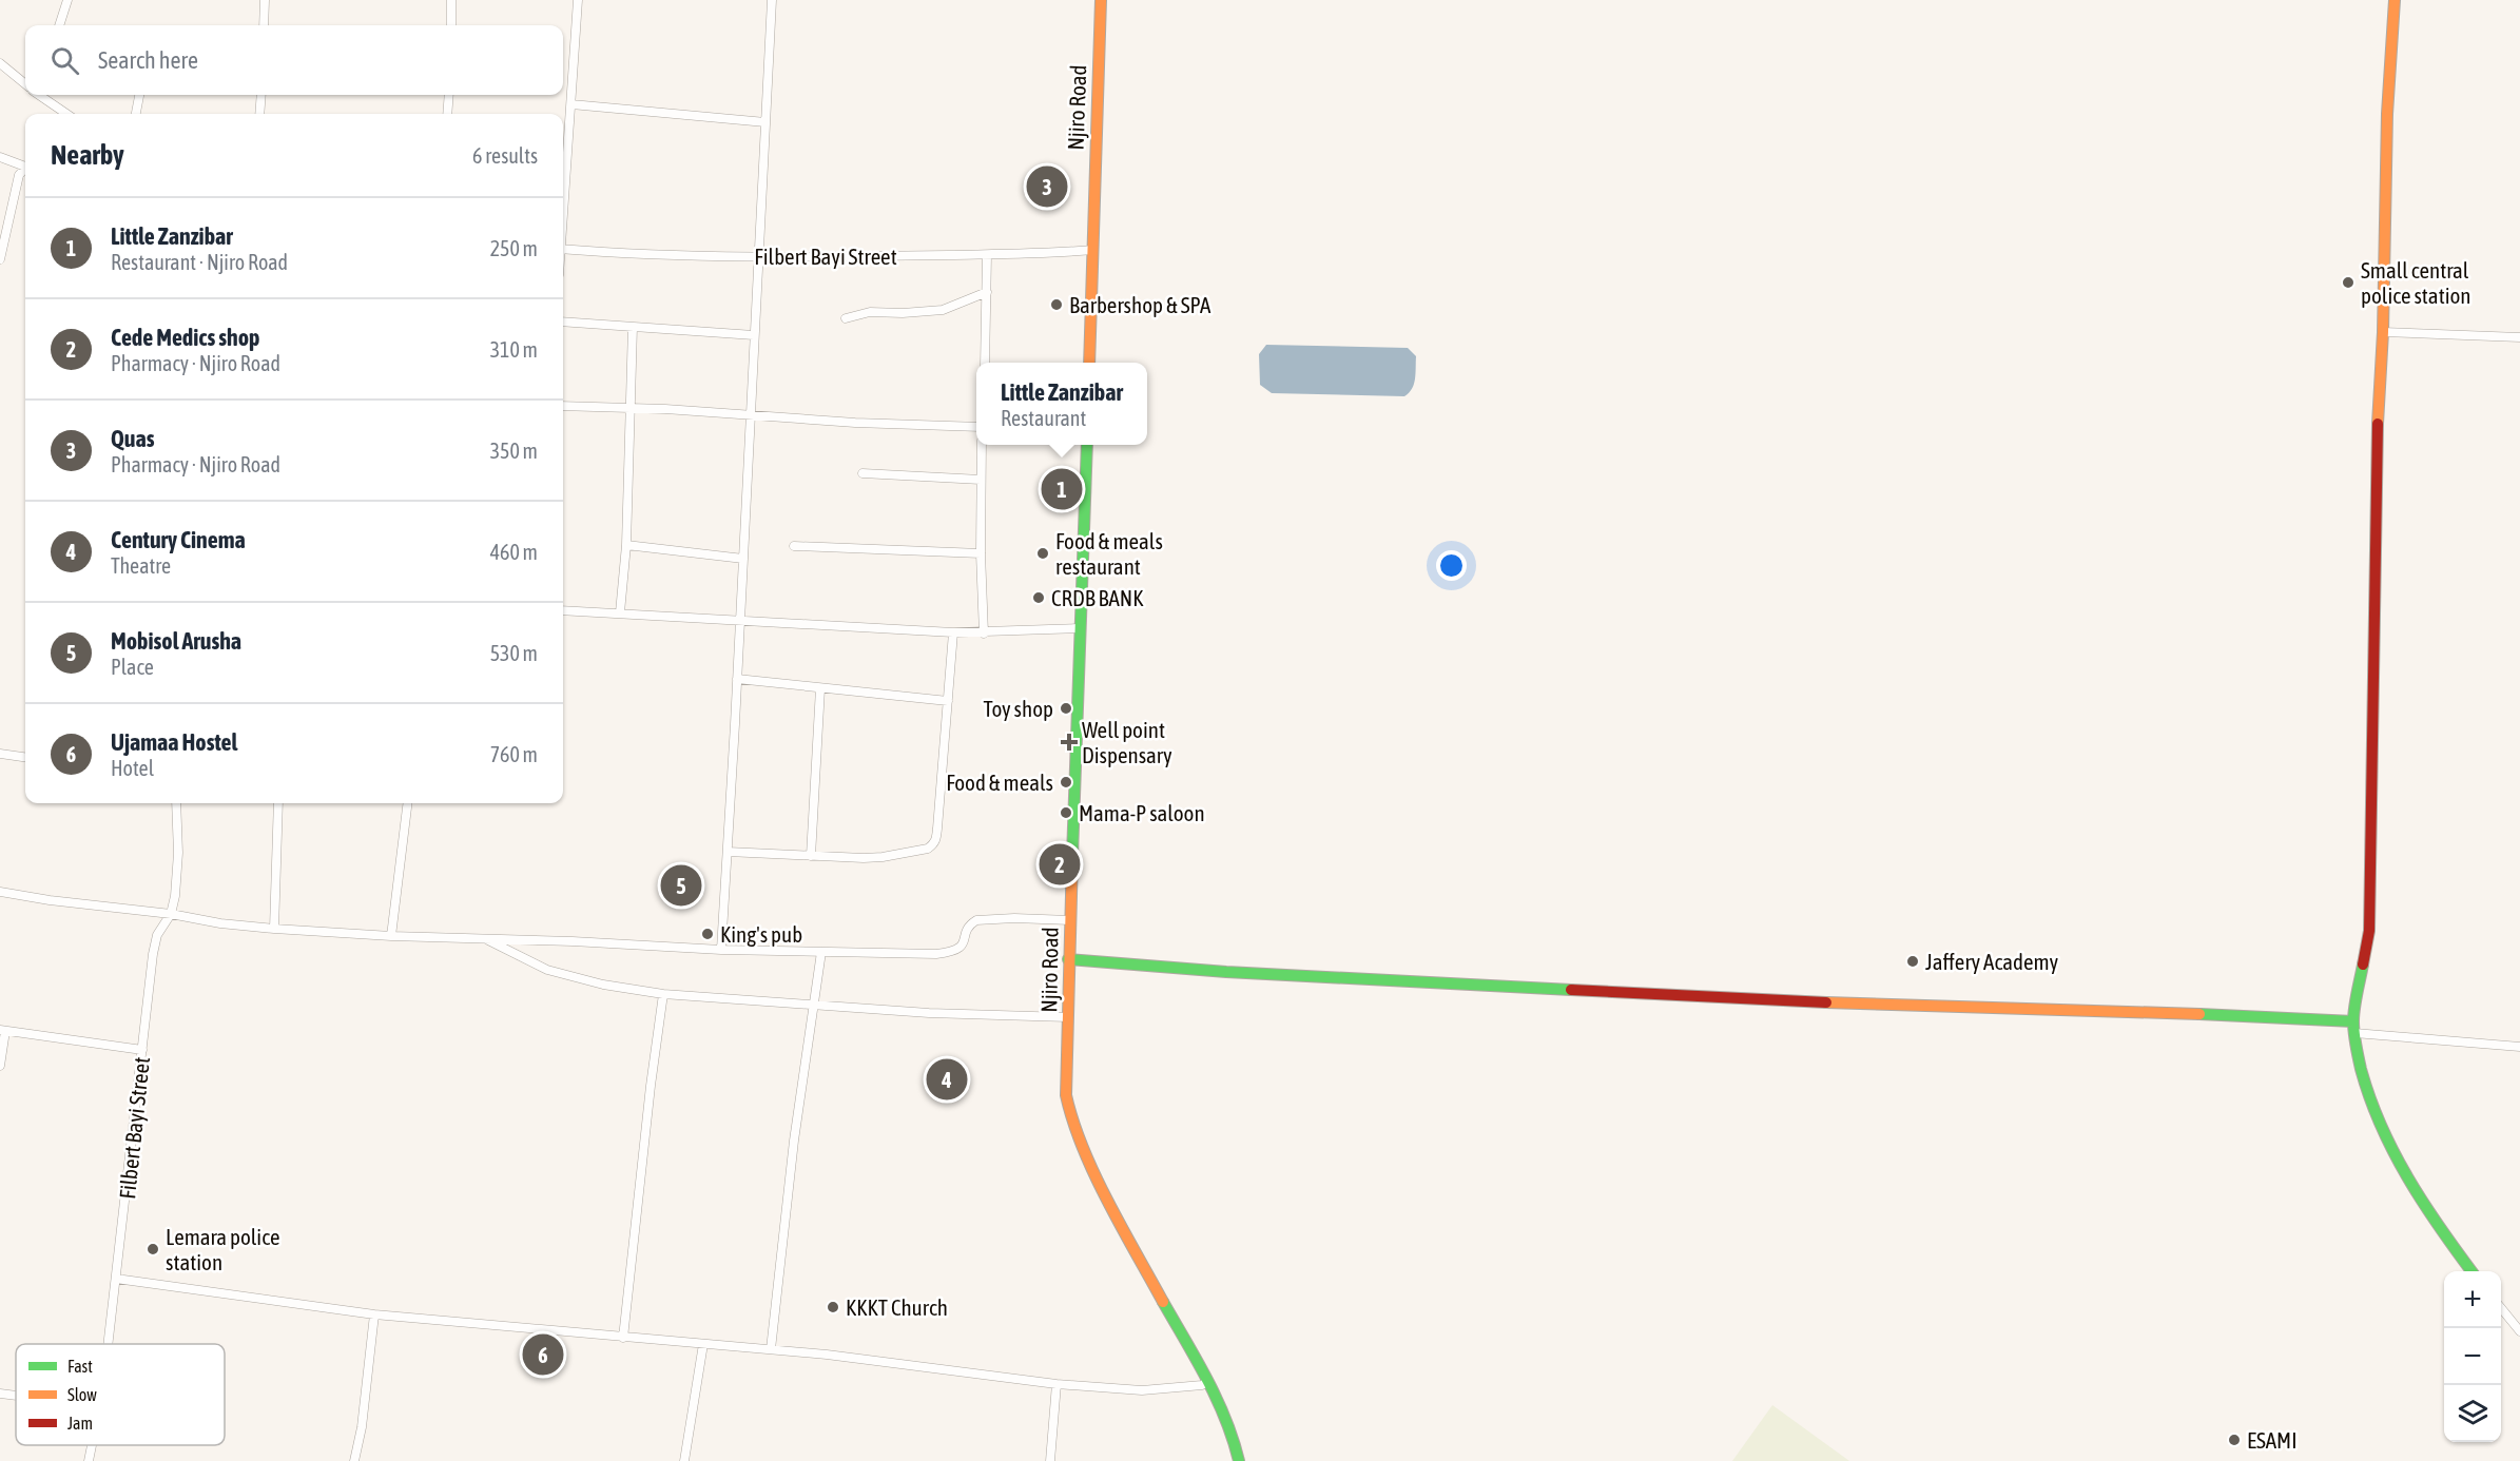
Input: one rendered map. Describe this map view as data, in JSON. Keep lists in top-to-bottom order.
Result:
{
  "streets": {
    "street": ["Njiro Road", "Filbert Bayi Street"]
  },
  "crossings": [
    ["Njiro Road", "Filbert Bayi Street"]
  ],
  "places": {
    "other": [
      "Small central police station",
      "Barbershop & SPA",
      "Food & meals restaurant",
      "CRDB BANK",
      "Toy shop",
      "Food & meals",
      "Mama-P saloon",
      "King's pub",
      "Jaffery Academy",
      "Lemara police station",
      "KKKT Church",
      "ESAMI"
    ],
    "health": ["Well point Dispensary"]
  },
  "legend": ["Fast", "Slow", "Jam"],
  "page": {
    "search": "Search here",
    "heading": ["Nearby", "6 results"],
    "pins": [
      "3",
      "1",
      "2",
      "5",
      "4",
      "6"
    ],
    "list": [
      {
        "mark": "1",
        "name": "Little Zanzibar",
        "note": "Restaurant · Njiro Road",
        "value": "250 m"
      },
      {
        "mark": "2",
        "name": "Cede Medics shop",
        "note": "Pharmacy · Njiro Road",
        "value": "310 m"
      },
      {
        "mark": "3",
        "name": "Quas",
        "note": "Pharmacy · Njiro Road",
        "value": "350 m"
      },
      {
        "mark": "4",
        "name": "Century Cinema",
        "note": "Theatre",
        "value": "460 m"
      },
      {
        "mark": "5",
        "name": "Mobisol Arusha",
        "note": "Place",
        "value": "530 m"
      },
      {
        "mark": "6",
        "name": "Ujamaa Hostel",
        "note": "Hotel",
        "value": "760 m"
      }
    ],
    "popup": ["Little Zanzibar", "Restaurant"],
    "map_buttons": ["+", "−"]
  }
}
